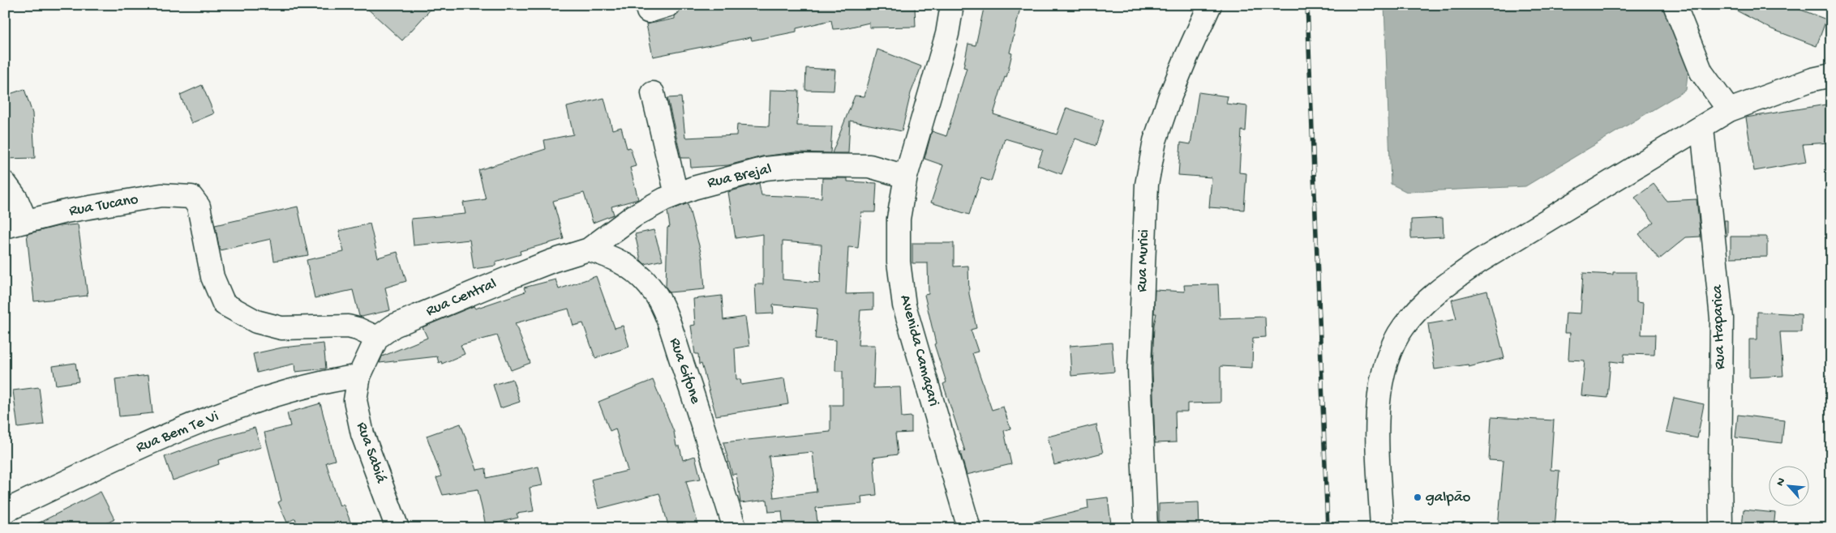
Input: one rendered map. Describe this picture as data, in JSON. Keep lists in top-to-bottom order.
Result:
{
  "streets": {
    "street": [
      "Rua Brejal",
      "Rua Tucano",
      "Rua Murici",
      "Rua Central",
      "Rua Itaparica",
      "Avenida Camaçari",
      "Rua Gifone",
      "Rua Bem Te Vi",
      "Rua Sabiá"
    ]
  },
  "crossings": [
    ["Rua Brejal", "Rua Central"],
    ["Rua Brejal", "Avenida Camaçari"],
    ["Rua Brejal", "Rua Gifone"],
    ["Rua Tucano", "Rua Central"],
    ["Rua Central", "Rua Gifone"],
    ["Rua Bem Te Vi", "Rua Sabiá"]
  ],
  "places": ["galpão"],
  "north": "top left"
}
